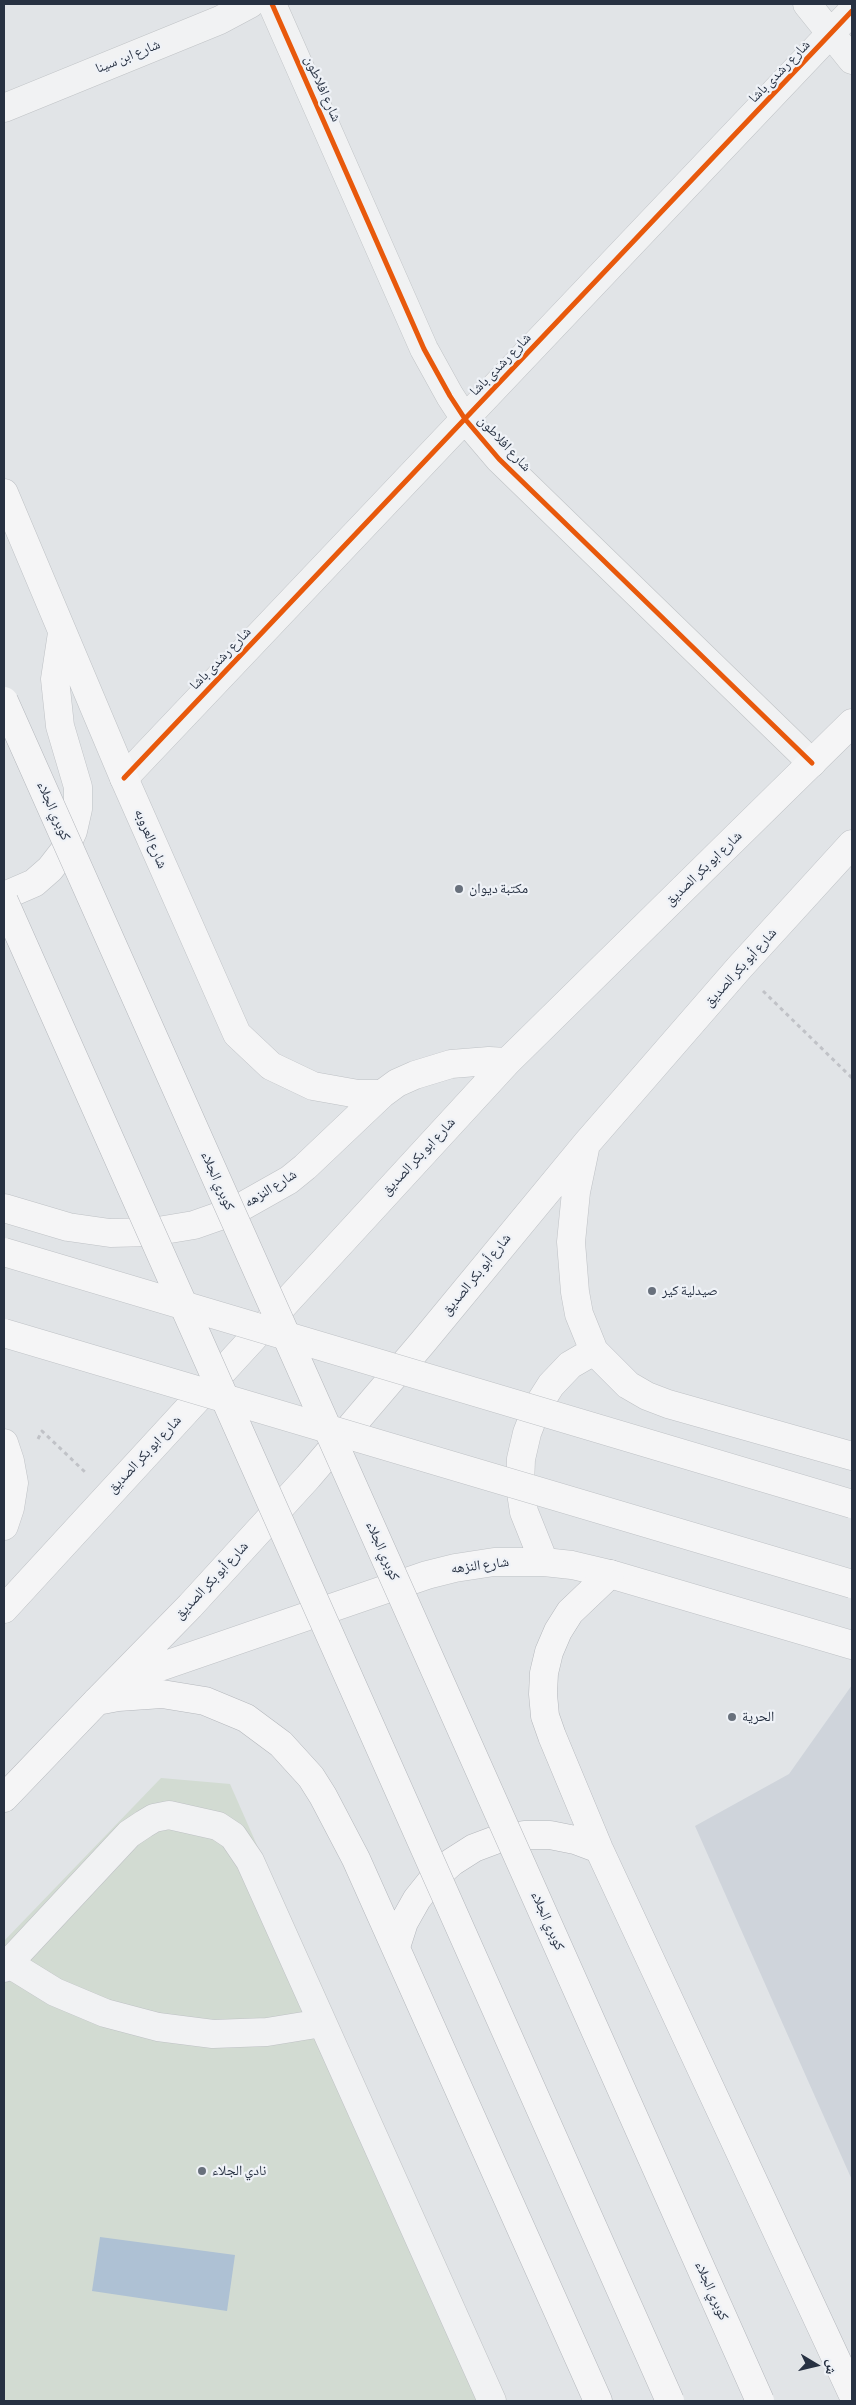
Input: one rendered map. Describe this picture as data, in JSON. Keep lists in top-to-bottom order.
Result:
{
  "streets": {
    "main road": [
      "كوبري الجلاء",
      "شارع العروبه",
      "شارع ابو بكر الصديق",
      "شارع أبو بكر الصديق",
      "شارع النزهه"
    ],
    "street": ["شارع ابن سينا", "شارع رشدى باشا", "شارع افلاطون"]
  },
  "crossings": [
    ["شارع رشدى باشا", "شارع افلاطون"],
    ["شارع رشدى باشا", "شارع العروبه"],
    ["شارع افلاطون", "شارع ابو بكر الصديق"],
    ["شارع العروبه", "شارع النزهه"],
    ["شارع ابو بكر الصديق", "شارع النزهه"],
    ["شارع أبو بكر الصديق", "شارع النزهه"]
  ],
  "places": [
    "مكتبة ديوان",
    "صيدلية كير",
    "الحرية",
    "نادي الجلاء"
  ],
  "north": "right"
}
